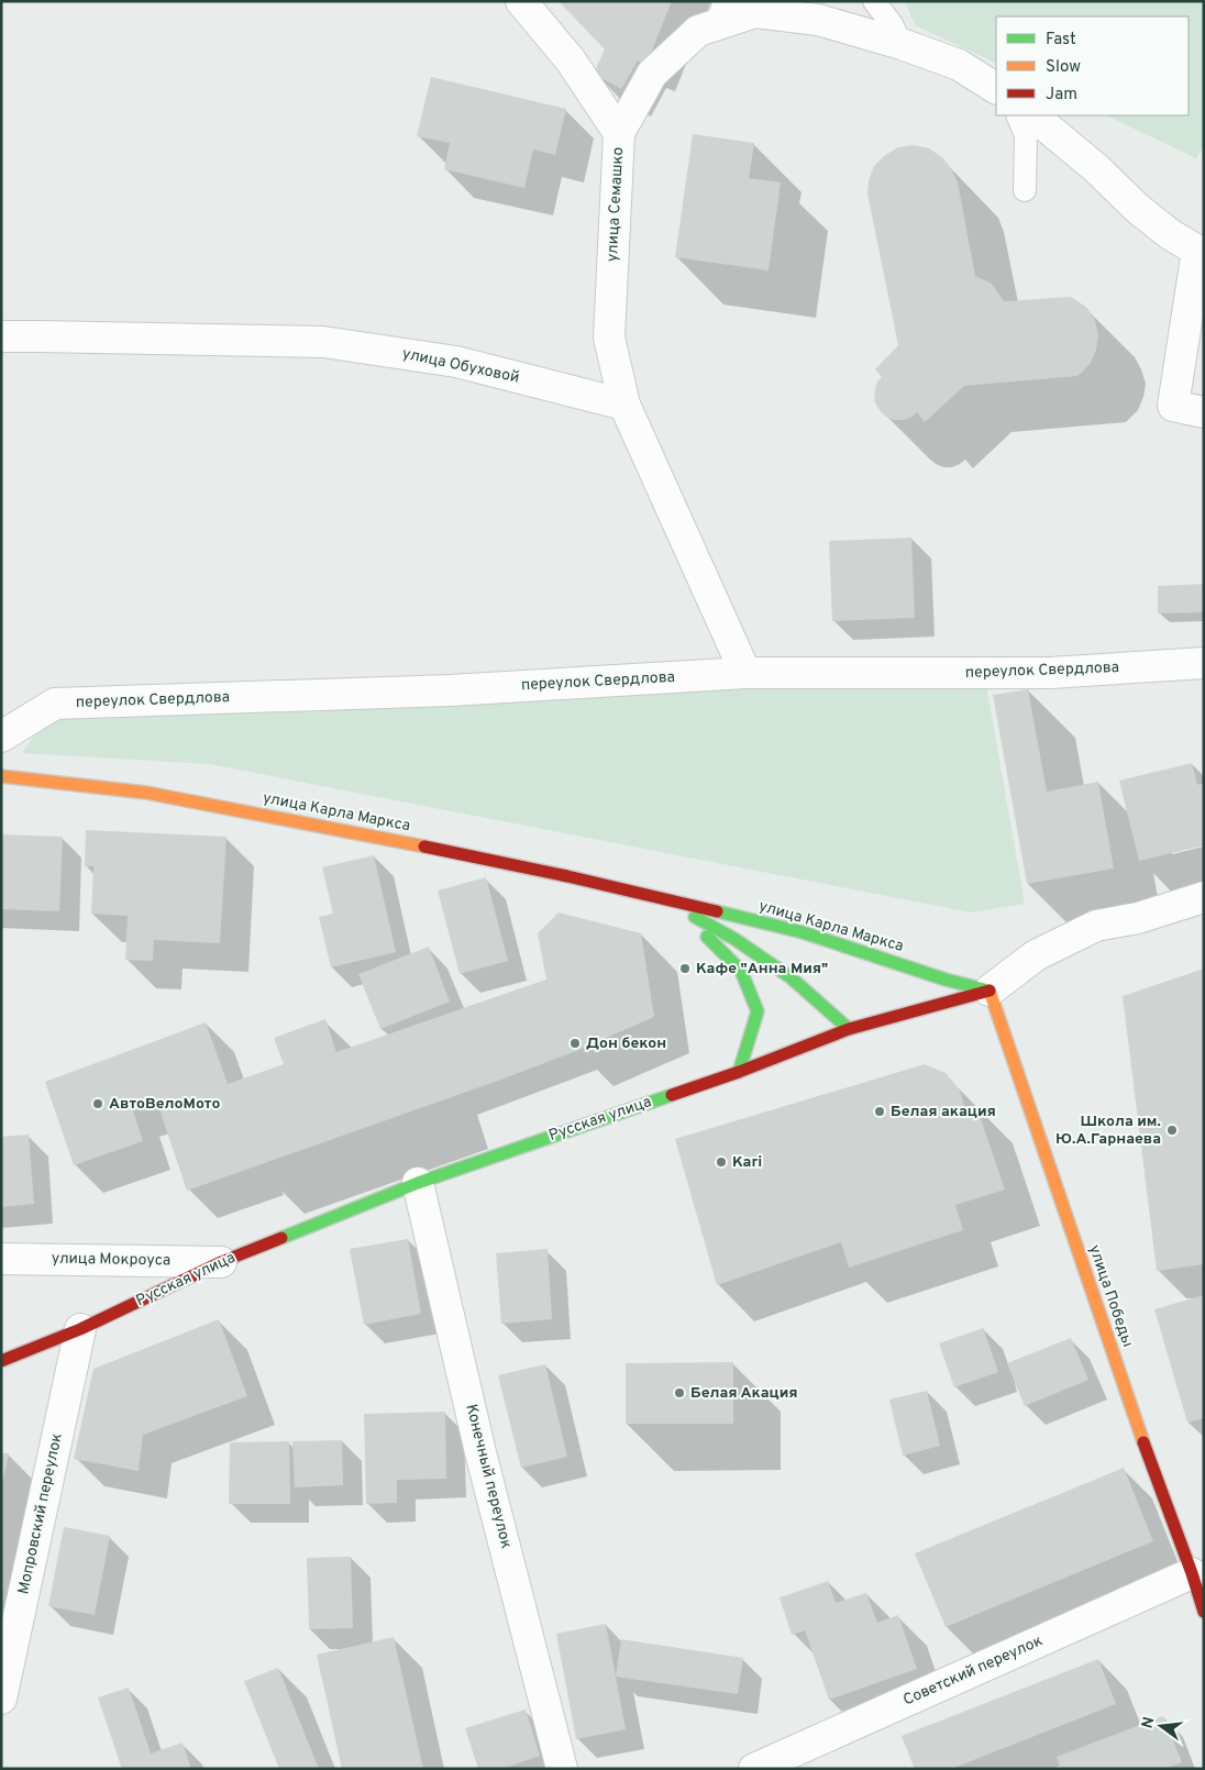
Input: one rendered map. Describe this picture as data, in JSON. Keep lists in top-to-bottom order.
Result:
{
  "streets": {
    "main road": ["улица Карла Маркса", "Русская улица", "улица Победы"],
    "street": [
      "улица Семашко",
      "улица Обуховой",
      "переулок Свердлова",
      "улица Мокроуса",
      "Конечный переулок",
      "Мопровский переулок",
      "Советский переулок"
    ]
  },
  "crossings": [
    ["улица Семашко", "улица Обуховой"],
    ["улица Карла Маркса", "Русская улица"],
    ["улица Карла Маркса", "улица Победы"],
    ["Русская улица", "улица Мокроуса"],
    ["Русская улица", "улица Победы"],
    ["Русская улица", "Конечный переулок"],
    ["Русская улица", "Мопровский переулок"],
    ["улица Победы", "Советский переулок"]
  ],
  "places": [
    "Кафе \"Анна Мия\"",
    "Дон бекон",
    "АвтоВелоМото",
    "Белая акация",
    "Школа им. Ю.А.Гарнаева",
    "Kari",
    "Белая Акация"
  ],
  "legend": ["Fast", "Slow", "Jam"],
  "north": "left"
}
